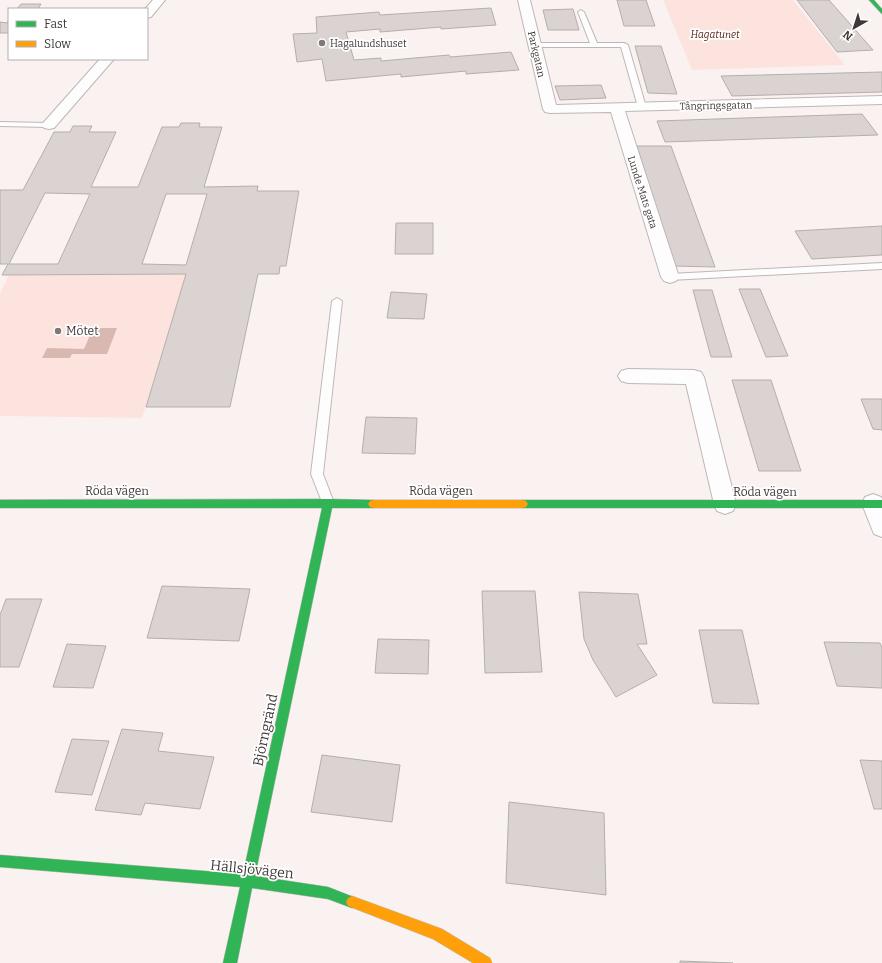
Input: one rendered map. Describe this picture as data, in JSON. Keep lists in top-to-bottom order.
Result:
{
  "streets": {
    "street": [
      "Parkgatan",
      "Tångringsgatan",
      "Lunde Mats gata",
      "Röda vägen",
      "Björngränd",
      "Hällsjövägen"
    ]
  },
  "crossings": [
    ["Parkgatan", "Tångringsgatan"],
    ["Tångringsgatan", "Lunde Mats gata"],
    ["Röda vägen", "Björngränd"],
    ["Björngränd", "Hällsjövägen"]
  ],
  "parks": ["Hagatunet"],
  "places": ["Hagalundshuset", "Mötet"],
  "legend": ["Fast", "Slow"],
  "north": "bottom left"
}
